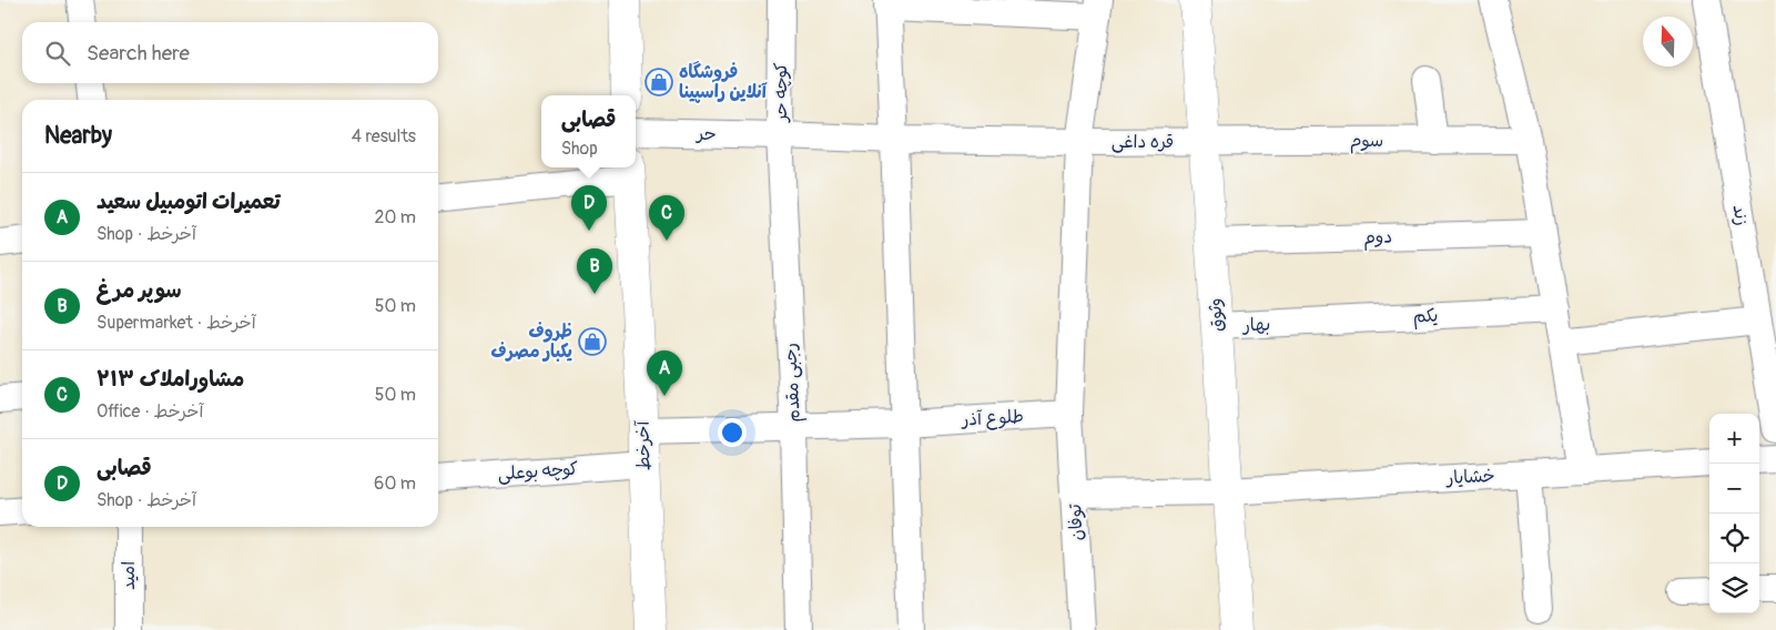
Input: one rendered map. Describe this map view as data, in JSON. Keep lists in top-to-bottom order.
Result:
{
  "streets": {
    "street": [
      "کوچه حر",
      "حر",
      "سوم",
      "قره داغی",
      "زند",
      "دوم",
      "وثوق",
      "یکم",
      "بهار",
      "رجبی مقدم",
      "طلوع آذر",
      "آخرخط",
      "کوچه بوعلی",
      "خشایار",
      "توفان",
      "امید"
    ]
  },
  "crossings": [
    ["کوچه حر", "حر"],
    ["کوچه حر", "قره داغی"],
    ["کوچه حر", "رجبی مقدم"],
    ["حر", "رجبی مقدم"],
    ["سوم", "قره داغی"],
    ["سوم", "وثوق"],
    ["قره داغی", "وثوق"],
    ["دوم", "وثوق"],
    ["وثوق", "بهار"],
    ["وثوق", "خشایار"],
    ["یکم", "بهار"],
    ["رجبی مقدم", "طلوع آذر"],
    ["طلوع آذر", "آخرخط"],
    ["طلوع آذر", "توفان"],
    ["آخرخط", "کوچه بوعلی"],
    ["خشایار", "توفان"]
  ],
  "places": {
    "shop": ["فروشگاه آنلاین راسپینا", "ظروف یکبار مصرف"]
  },
  "north": "top",
  "page": {
    "search": "Search here",
    "popup": ["قصابی", "Shop"],
    "heading": ["Nearby", "4 results"],
    "list": [
      {
        "mark": "A",
        "name": "تعمیرات اتومبیل سعید",
        "note": "Shop · آخرخط",
        "value": "20 m"
      },
      {
        "mark": "B",
        "name": "سوپر مرغ",
        "note": "Supermarket · آخرخط",
        "value": "50 m"
      },
      {
        "mark": "C",
        "name": "مشاوراملاک ۲۱۳",
        "note": "Office · آخرخط",
        "value": "50 m"
      },
      {
        "mark": "D",
        "name": "قصابی",
        "note": "Shop · آخرخط",
        "value": "60 m"
      }
    ],
    "pins": [
      "D",
      "C",
      "B",
      "A"
    ],
    "map_buttons": ["+", "−"]
  }
}
